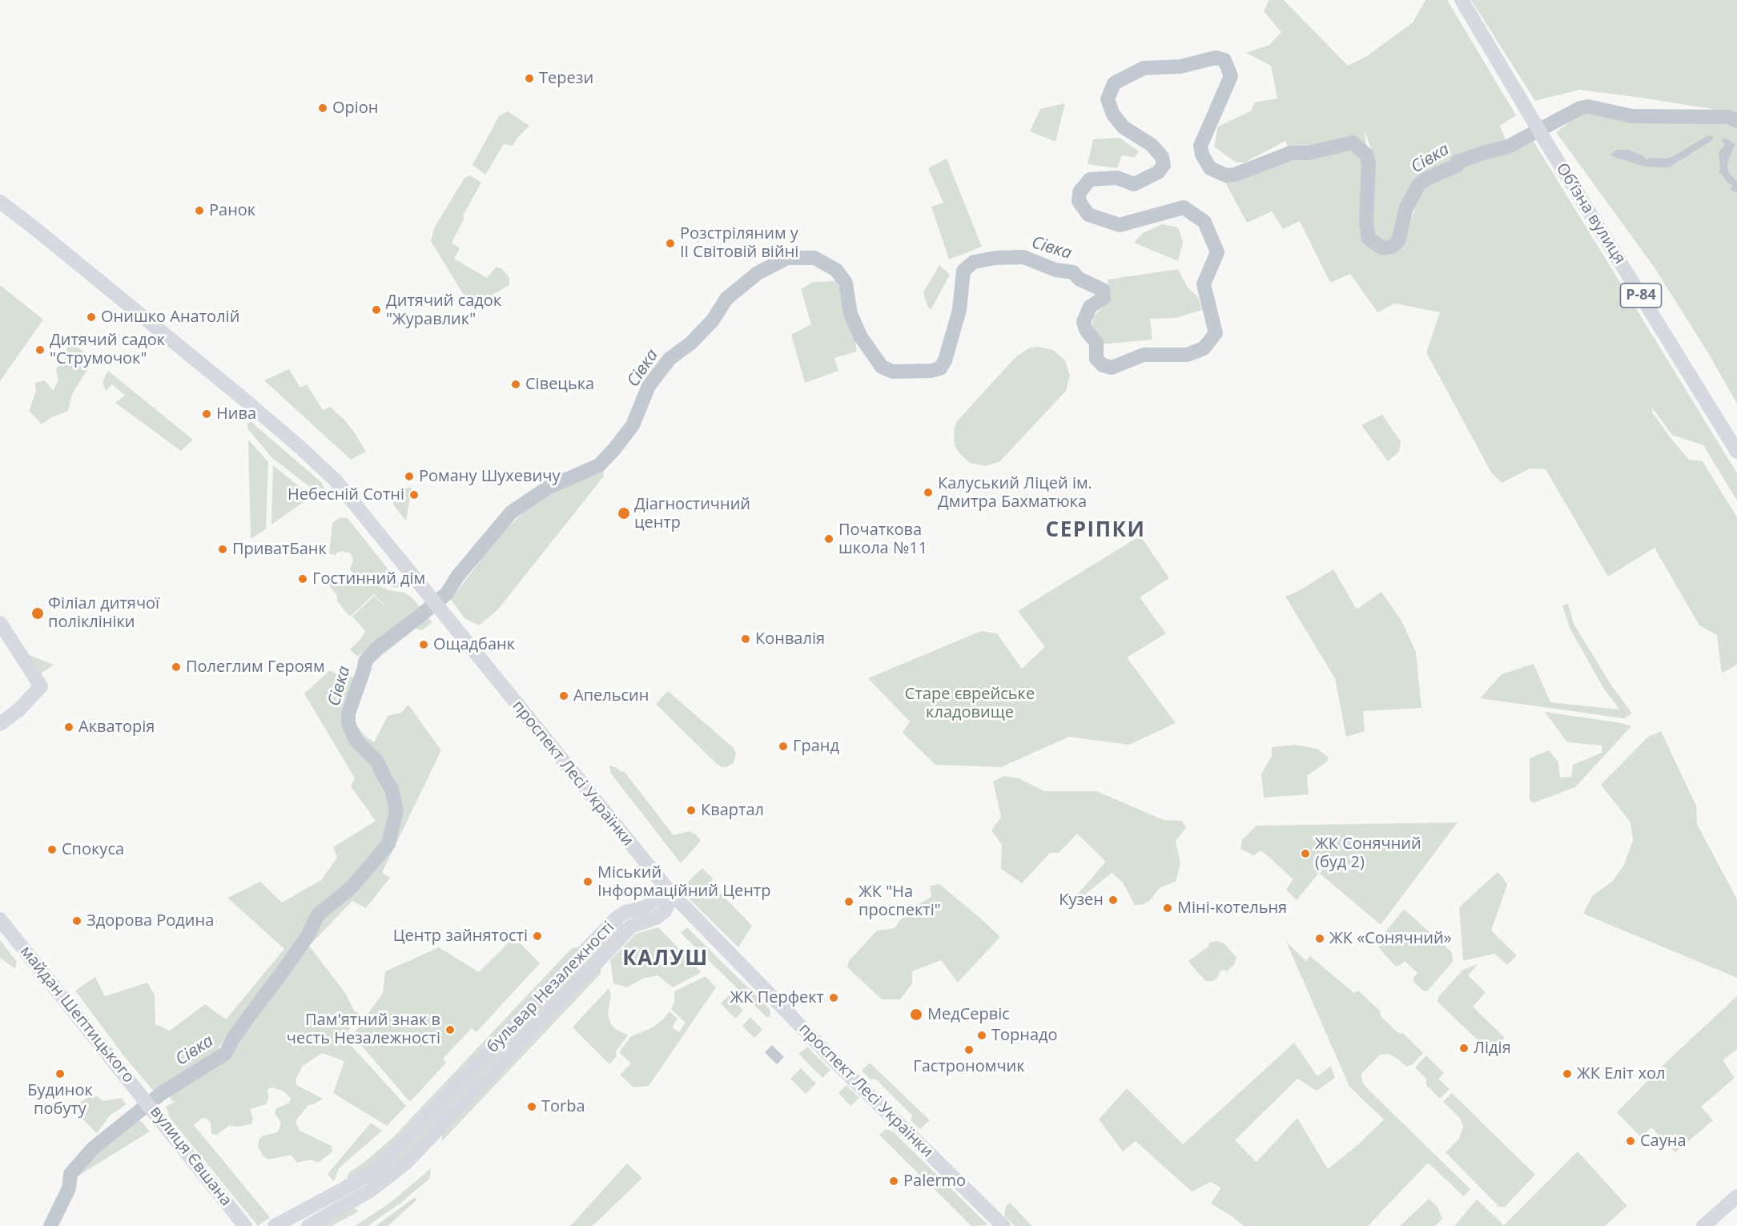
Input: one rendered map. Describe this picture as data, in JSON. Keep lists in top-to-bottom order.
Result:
{
  "streets": {
    "main road": [
      "Обʼїзна вулиця",
      "Р-84",
      "проспект Лесі Українки",
      "бульвар Незалежності",
      "майдан Шептицького",
      "вулиця Євшана"
    ]
  },
  "crossings": [
    ["майдан Шептицького", "вулиця Євшана"]
  ],
  "districts": ["СЕРІПКИ", "КАЛУШ"],
  "water": ["Сівка"],
  "parks": ["Старе єврейське кладовище"],
  "places": [
    "Терези",
    "Оріон",
    "Ранок",
    "Розстріляним у II Світовій війні",
    "Дитячий садок \"Журавлик\"",
    "Онишко Анатолій",
    "Дитячий садок \"Струмочок\"",
    "Сівецька",
    "Нива",
    "Роману Шухевичу",
    "Калуський Ліцей ім. Дмитра Бахматюка",
    "Небесній Сотні",
    "Діагностичний центр",
    "Початкова школа №11",
    "ПриватБанк",
    "Гостинний дім",
    "Філіал дитячої поліклініки",
    "Конвалія",
    "Ощадбанк",
    "Полеглим Героям",
    "Апельсин",
    "Акваторія",
    "Гранд",
    "Квартал",
    "Спокуса",
    "ЖК Сонячний (буд 2)",
    "Міський Інформаційний Центр",
    "Кузен",
    "ЖК \"На проспекті\"",
    "Міні-котельня",
    "Здорова Родина",
    "Центр зайнятості",
    "ЖК «Сонячний»",
    "ЖК Перфект",
    "МедСервіс",
    "Пам'ятний знак в честь Незалежності",
    "Торнадо",
    "Лідія",
    "Гастрономчик",
    "Будинок побуту",
    "ЖК Еліт хол",
    "Torba",
    "Сауна",
    "Palermo"
  ]
}
